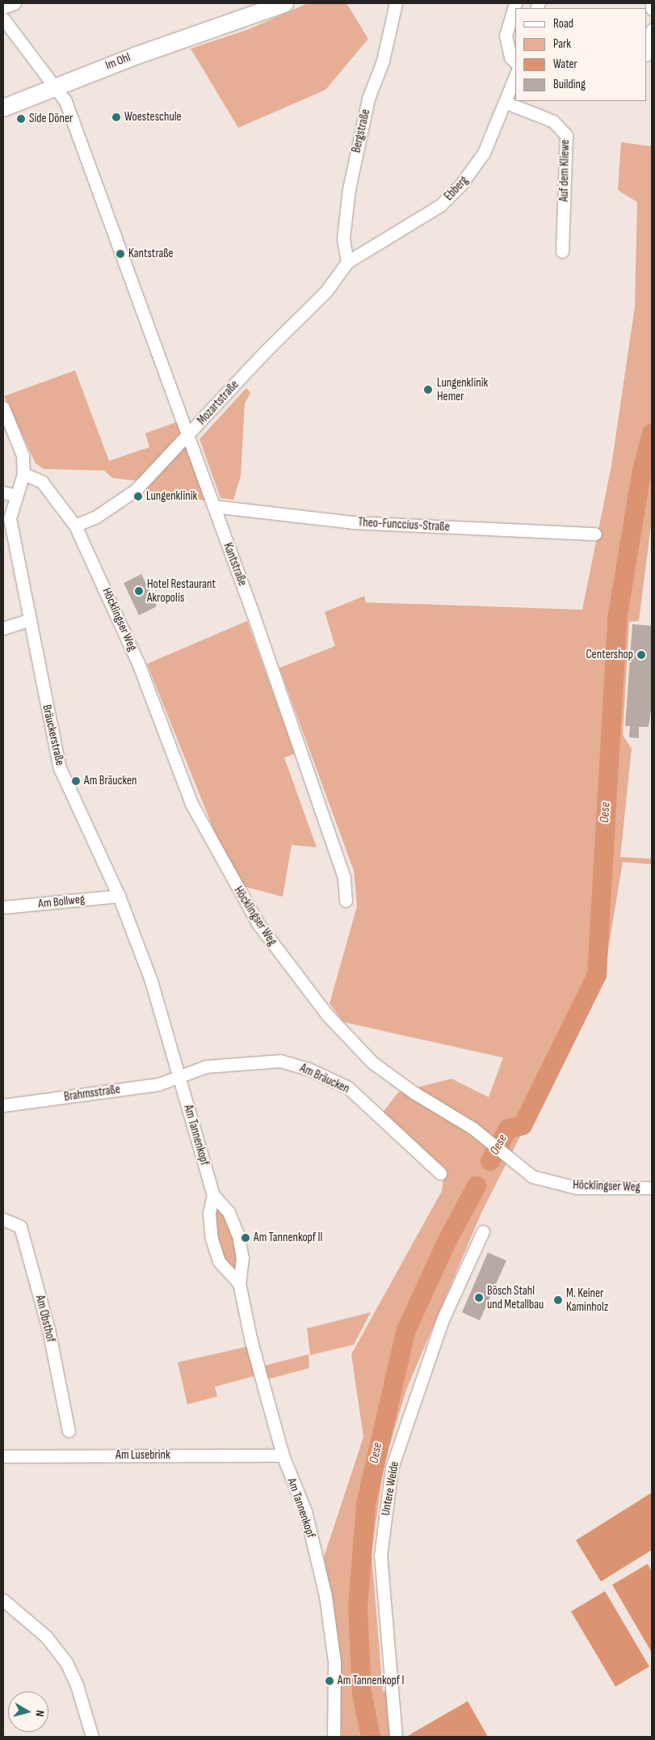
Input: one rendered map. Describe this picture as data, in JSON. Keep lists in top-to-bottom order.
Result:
{
  "streets": {
    "main road": ["Im Ohl"],
    "street": [
      "Bergstraße",
      "Auf dem Kliewe",
      "Ebberg",
      "Mozartstraße",
      "Theo-Funccius-Straße",
      "Kantstraße",
      "Höcklingser Weg",
      "Bräuckerstraße",
      "Am Bollweg",
      "Am Bräucken",
      "Brahmsstraße",
      "Am Tannenkopf",
      "Am Obsthof",
      "Am Lusebrink",
      "Untere Weide"
    ]
  },
  "crossings": [
    ["Im Ohl", "Kantstraße"],
    ["Bergstraße", "Ebberg"],
    ["Bergstraße", "Mozartstraße"],
    ["Auf dem Kliewe", "Ebberg"],
    ["Ebberg", "Mozartstraße"],
    ["Mozartstraße", "Kantstraße"],
    ["Mozartstraße", "Höcklingser Weg"],
    ["Theo-Funccius-Straße", "Kantstraße"],
    ["Höcklingser Weg", "Bräuckerstraße"],
    ["Bräuckerstraße", "Am Bollweg"],
    ["Bräuckerstraße", "Am Bräucken"],
    ["Bräuckerstraße", "Brahmsstraße"],
    ["Bräuckerstraße", "Am Tannenkopf"],
    ["Am Bräucken", "Brahmsstraße"],
    ["Am Bräucken", "Am Tannenkopf"],
    ["Brahmsstraße", "Am Tannenkopf"],
    ["Am Tannenkopf", "Am Lusebrink"]
  ],
  "water": ["Oese"],
  "places": [
    "Woesteschule",
    "Side Döner",
    "Kantstraße",
    "Lungenklinik Hemer",
    "Lungenklinik",
    "Hotel Restaurant Akropolis",
    "Centershop",
    "Am Bräucken",
    "Am Tannenkopf II",
    "Bösch Stahl und Metallbau",
    "M. Keiner Kaminholz",
    "Am Tannenkopf I"
  ],
  "legend": [
    "Road",
    "Park",
    "Water",
    "Building"
  ],
  "north": "right"
}
